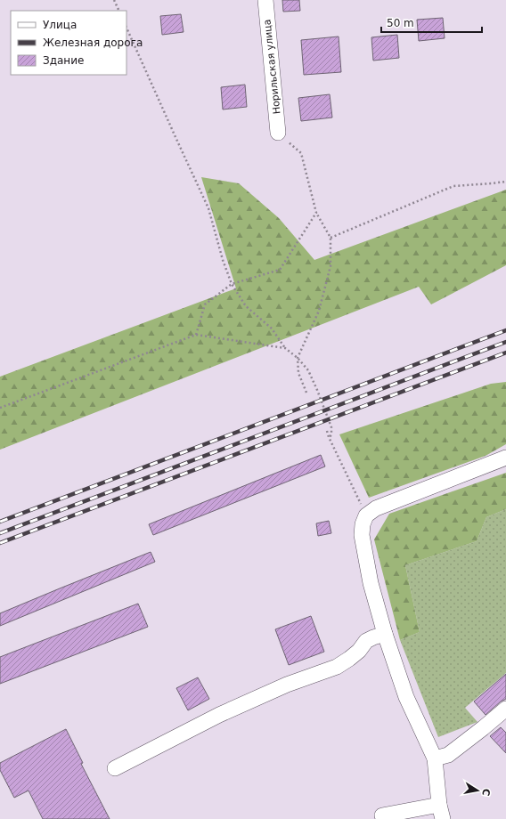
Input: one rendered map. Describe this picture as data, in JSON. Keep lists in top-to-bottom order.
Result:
{
  "streets": {
    "street": ["Норильская улица"]
  },
  "legend": ["Улица", "Железная дорога", "Здание"],
  "scale_bar": "50 m",
  "north": "right"
}
